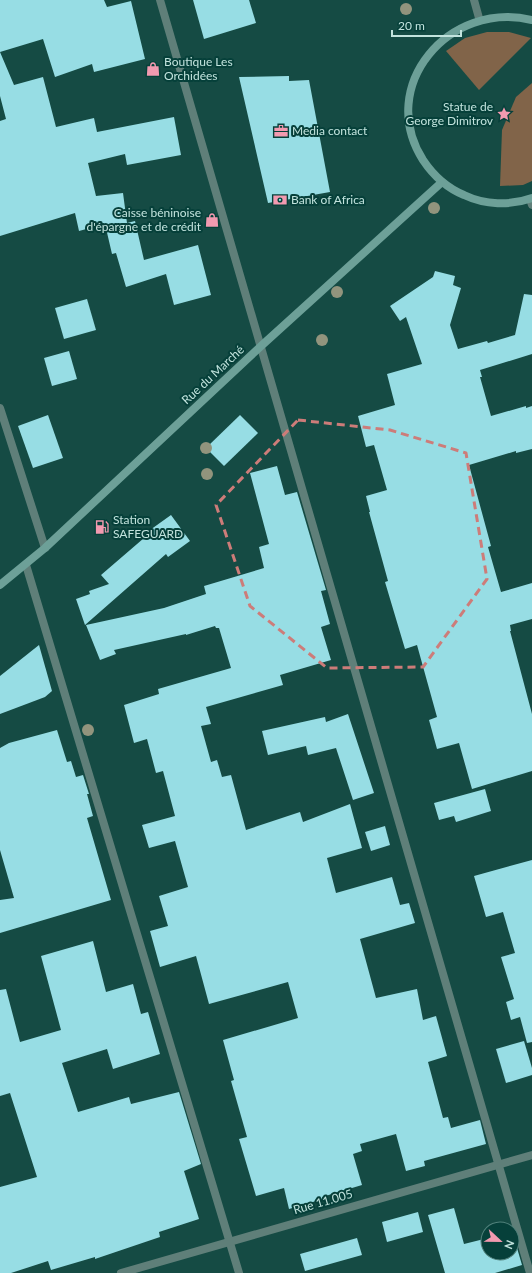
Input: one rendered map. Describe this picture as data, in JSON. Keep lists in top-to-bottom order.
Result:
{
  "streets": {
    "main road": ["Rue du Marché"],
    "street": ["Rue 11.005"]
  },
  "places": {
    "shop": ["Boutique Les Orchidées", "Caisse béninoise d'épargne et de crédit"],
    "place": ["Statue de George Dimitrov"],
    "office": ["Media contact"],
    "bank": ["Bank of Africa"],
    "fuel station": ["Station SAFEGUARD"]
  },
  "scale_bar": "20 m",
  "north": "right"
}
